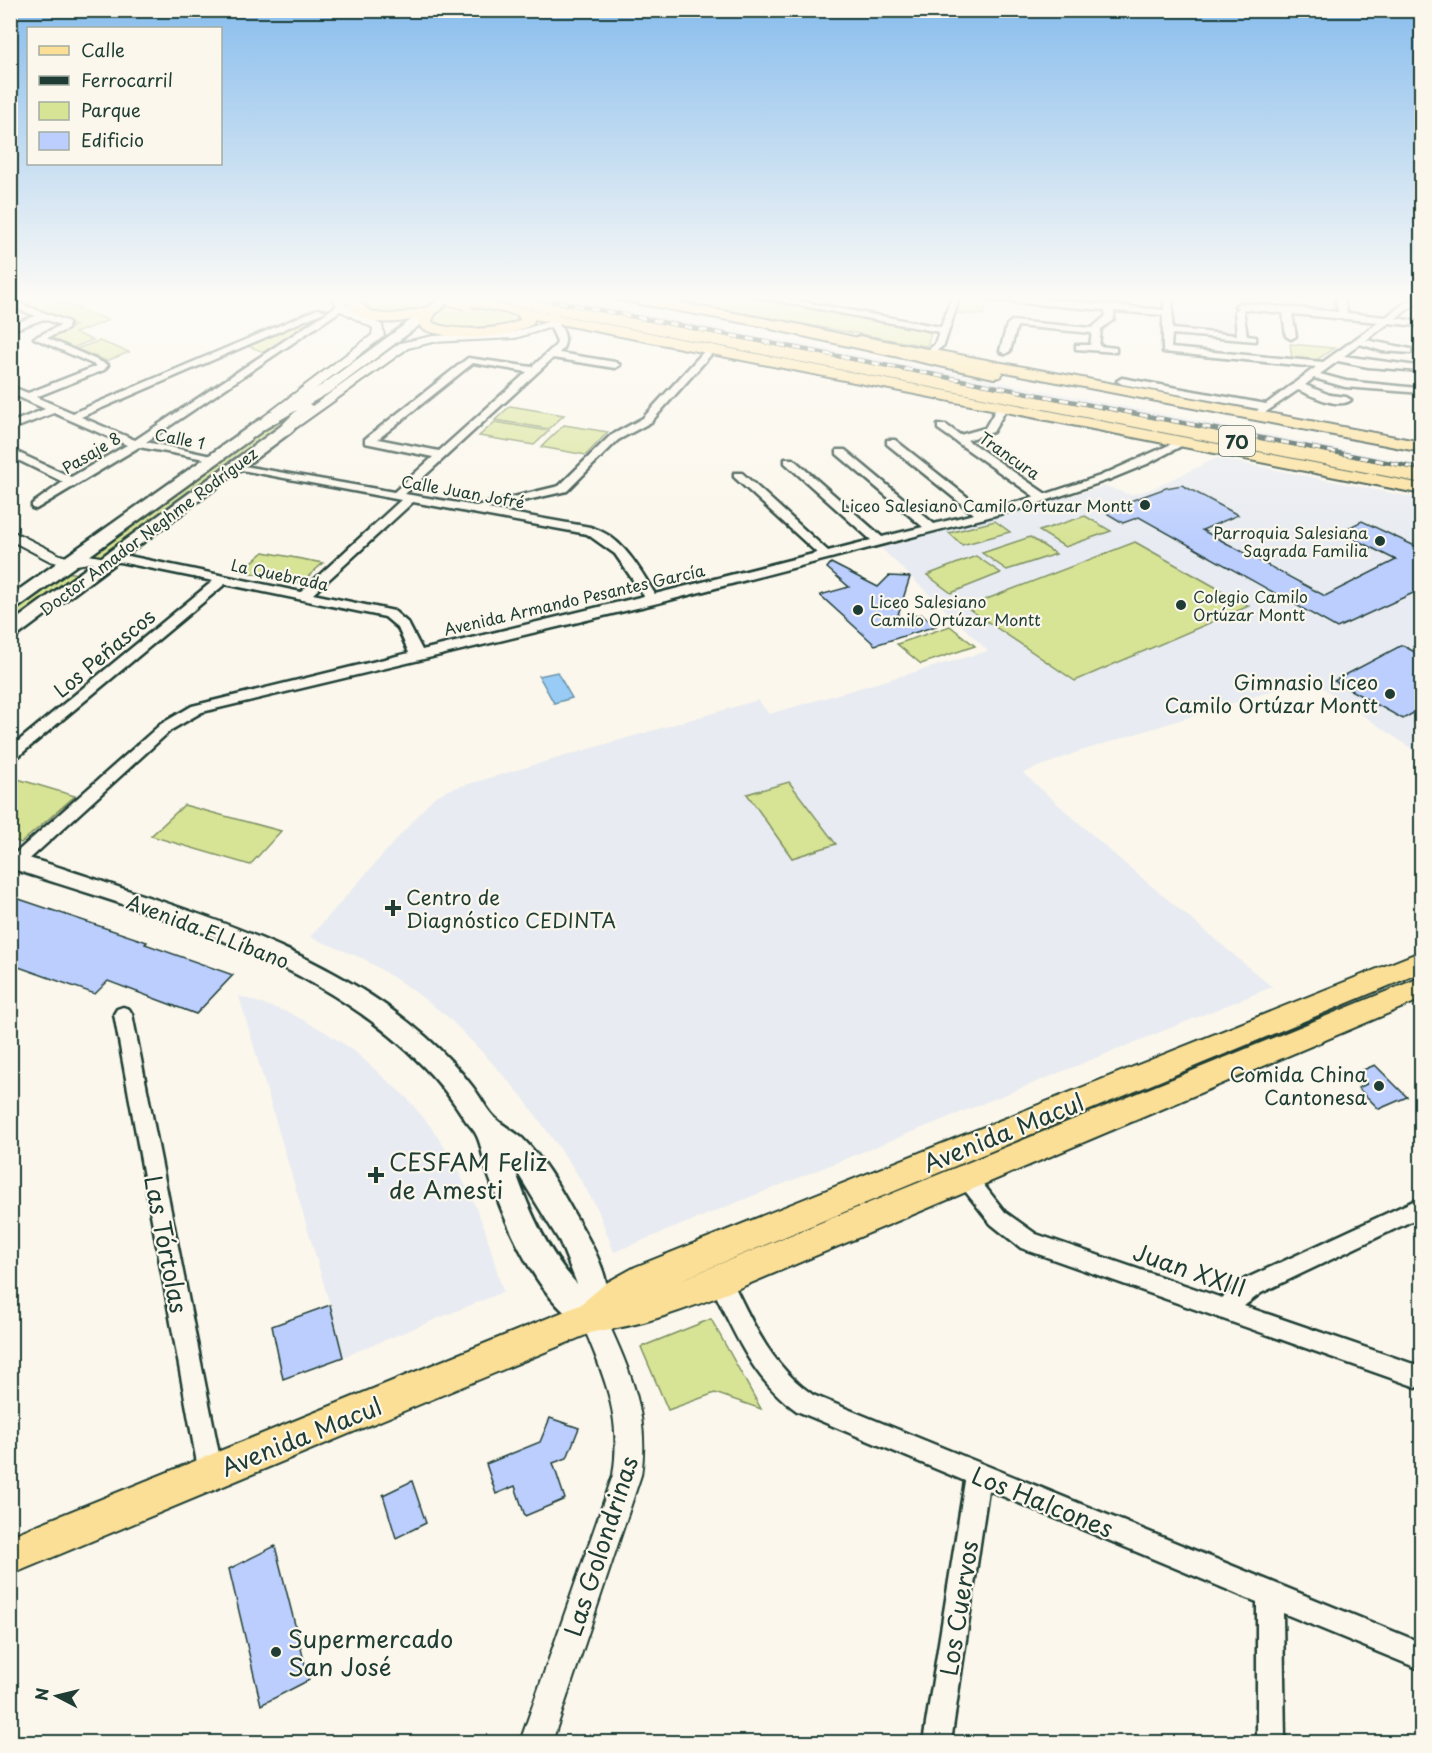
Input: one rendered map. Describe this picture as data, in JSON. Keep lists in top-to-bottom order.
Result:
{
  "streets": {
    "highway": ["70"],
    "main road": ["Doctor Amador Neghme Rodríguez", "Avenida El Líbano", "Avenida Macul"],
    "street": [
      "Calle 1",
      "Pasaje 8",
      "Trancura",
      "Calle Juan Jofré",
      "La Quebrada",
      "Avenida Armando Pesantes García",
      "Los Peñascos",
      "Las Tórtolas",
      "Juan XXIII",
      "Los Halcones",
      "Las Golondrinas",
      "Los Cuervos"
    ]
  },
  "crossings": [
    ["Calle 1", "Pasaje 8"],
    ["Calle 1", "Doctor Amador Neghme Rodríguez"],
    ["Trancura", "Avenida Armando Pesantes García"],
    ["Calle Juan Jofré", "Doctor Amador Neghme Rodríguez"],
    ["Calle Juan Jofré", "Avenida Armando Pesantes García"],
    ["Doctor Amador Neghme Rodríguez", "La Quebrada"],
    ["La Quebrada", "Avenida Armando Pesantes García"],
    ["La Quebrada", "Los Peñascos"],
    ["Avenida Armando Pesantes García", "Avenida El Líbano"],
    ["Avenida El Líbano", "Avenida Macul"],
    ["Avenida El Líbano", "Las Golondrinas"],
    ["Avenida Macul", "Las Tórtolas"],
    ["Avenida Macul", "Juan XXIII"],
    ["Avenida Macul", "Los Halcones"],
    ["Avenida Macul", "Las Golondrinas"],
    ["Los Halcones", "Los Cuervos"]
  ],
  "places": {
    "other": [
      "Liceo Salesiano Camilo Ortuzar Montt",
      "Parroquia Salesiana Sagrada Familia",
      "Colegio Camilo Ortúzar Montt",
      "Liceo Salesiano Camilo Ortúzar Montt",
      "Gimnasio Liceo Camilo Ortúzar Montt",
      "Comida China Cantonesa",
      "Supermercado San José"
    ],
    "health": ["Centro de Diagnóstico CEDINTA", "CESFAM Feliz de Amesti"]
  },
  "legend": [
    "Calle",
    "Ferrocarril",
    "Parque",
    "Edificio"
  ],
  "north": "left"
}
